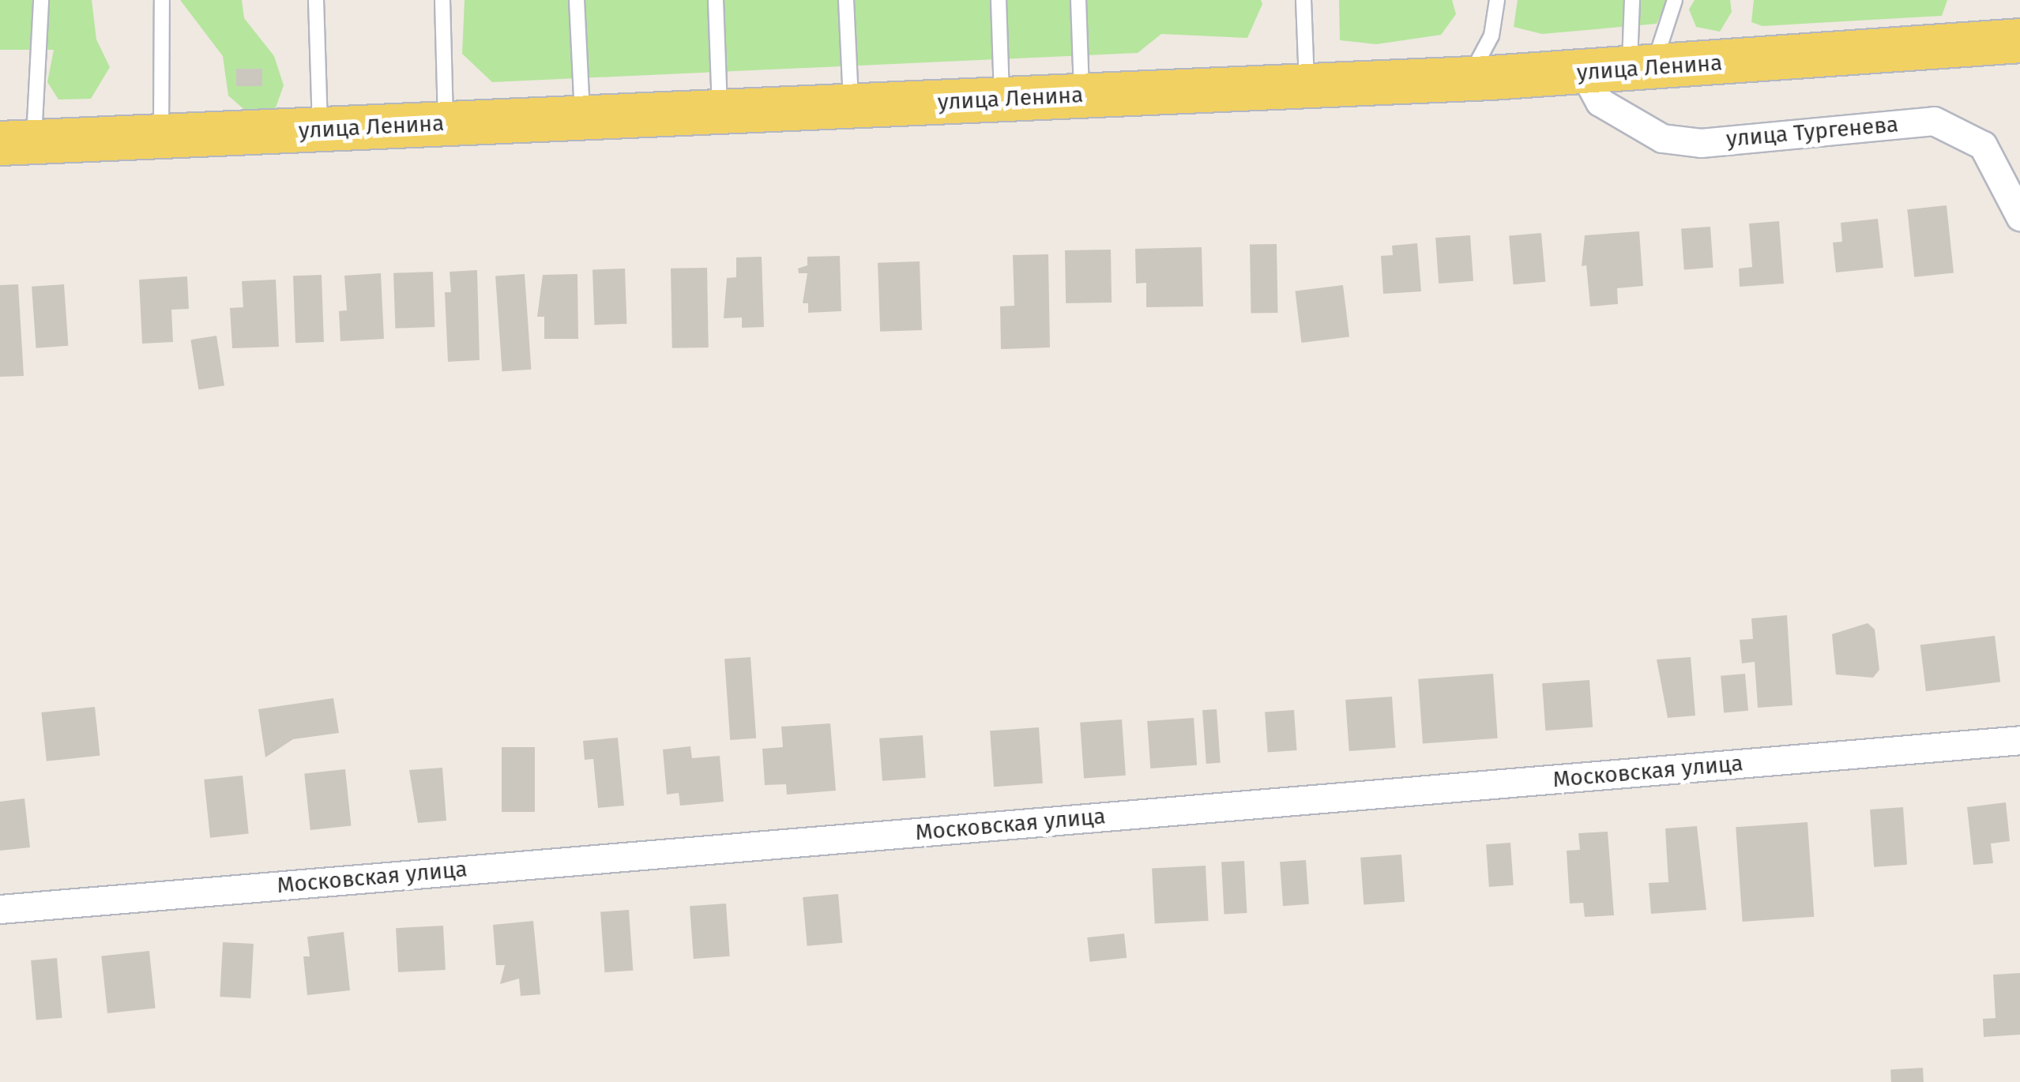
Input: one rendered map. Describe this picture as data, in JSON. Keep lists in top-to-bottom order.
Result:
{
  "streets": {
    "main road": ["улица Ленина"],
    "street": ["улица Тургенева", "Московская улица"]
  },
  "crossings": [
    ["улица Ленина", "улица Тургенева"]
  ]
}
